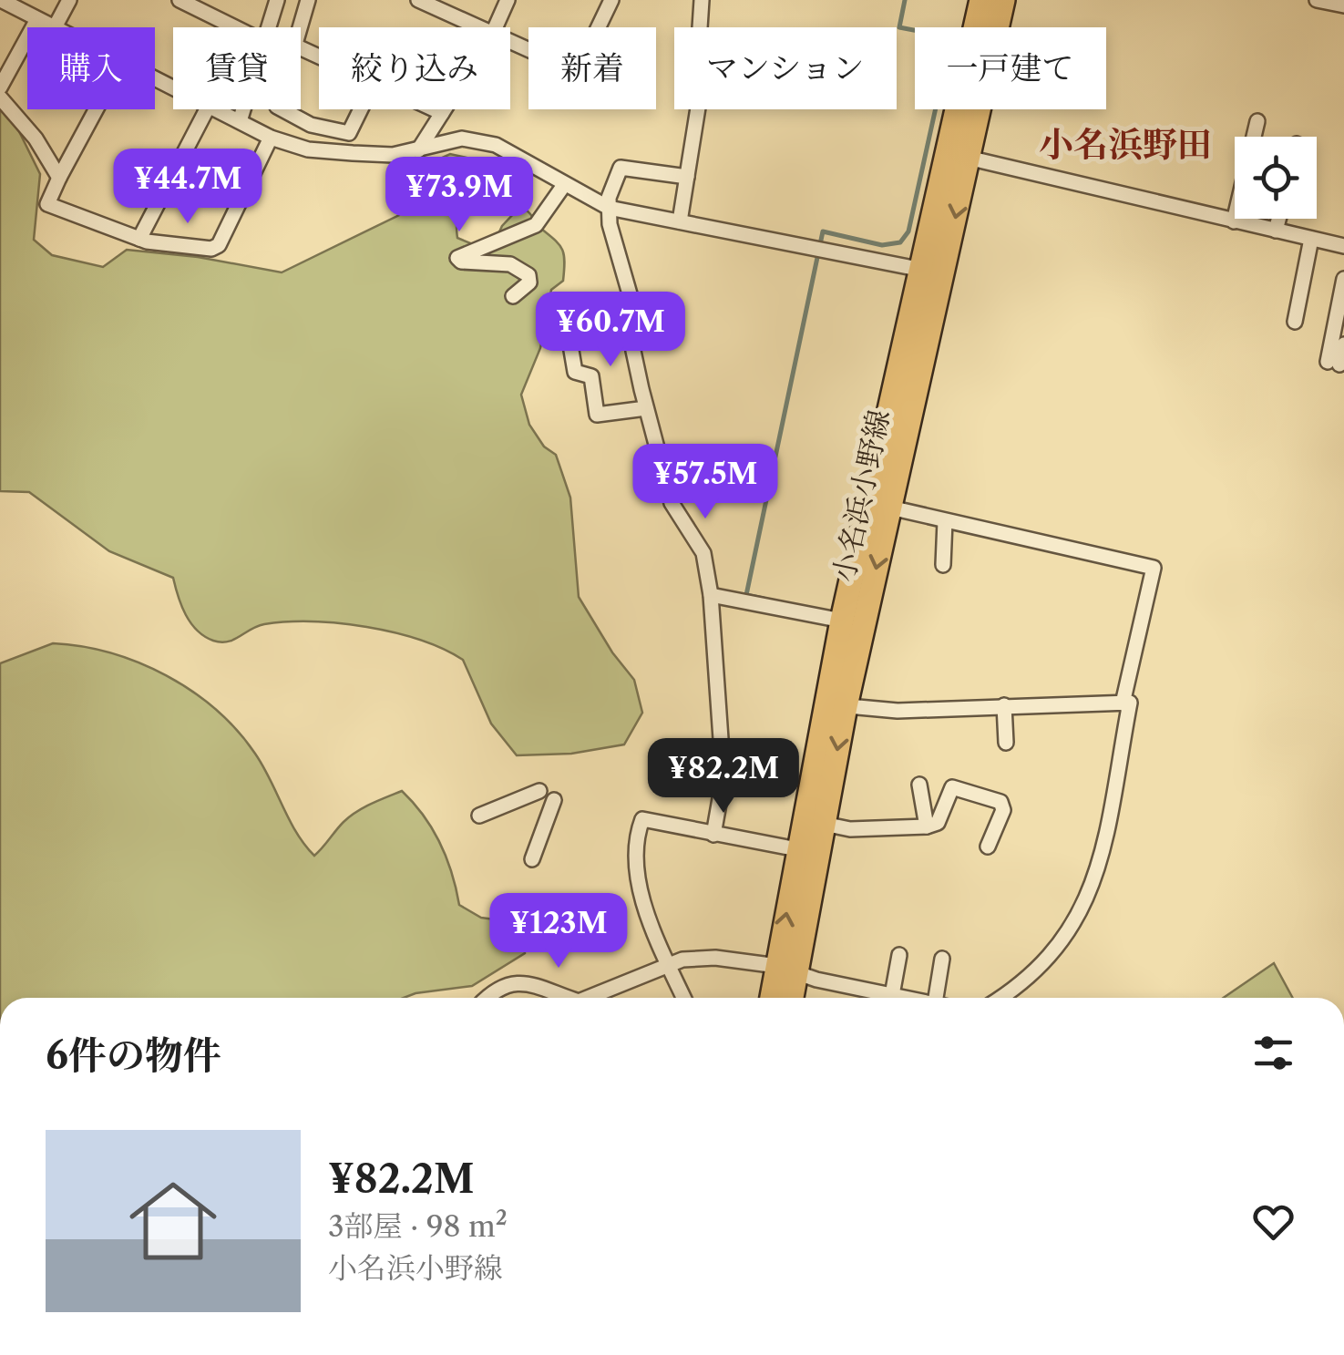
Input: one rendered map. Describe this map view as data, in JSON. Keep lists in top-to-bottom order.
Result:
{
  "streets": {
    "main road": ["小名浜小野線"]
  },
  "districts": ["小名浜野田"],
  "page": {
    "chip": [
      "購入",
      "賃貸",
      "絞り込み",
      "新着",
      "マンション",
      "一戸建て"
    ],
    "price": [
      "¥44.7M",
      "¥73.9M",
      "¥60.7M",
      "¥57.5M",
      "¥82.2M",
      "¥123M"
    ],
    "heading": "6件の物件",
    "list": [
      {
        "name": "¥82.2M",
        "note": "3部屋 · 98 m² · 小名浜小野線"
      }
    ]
  }
}
